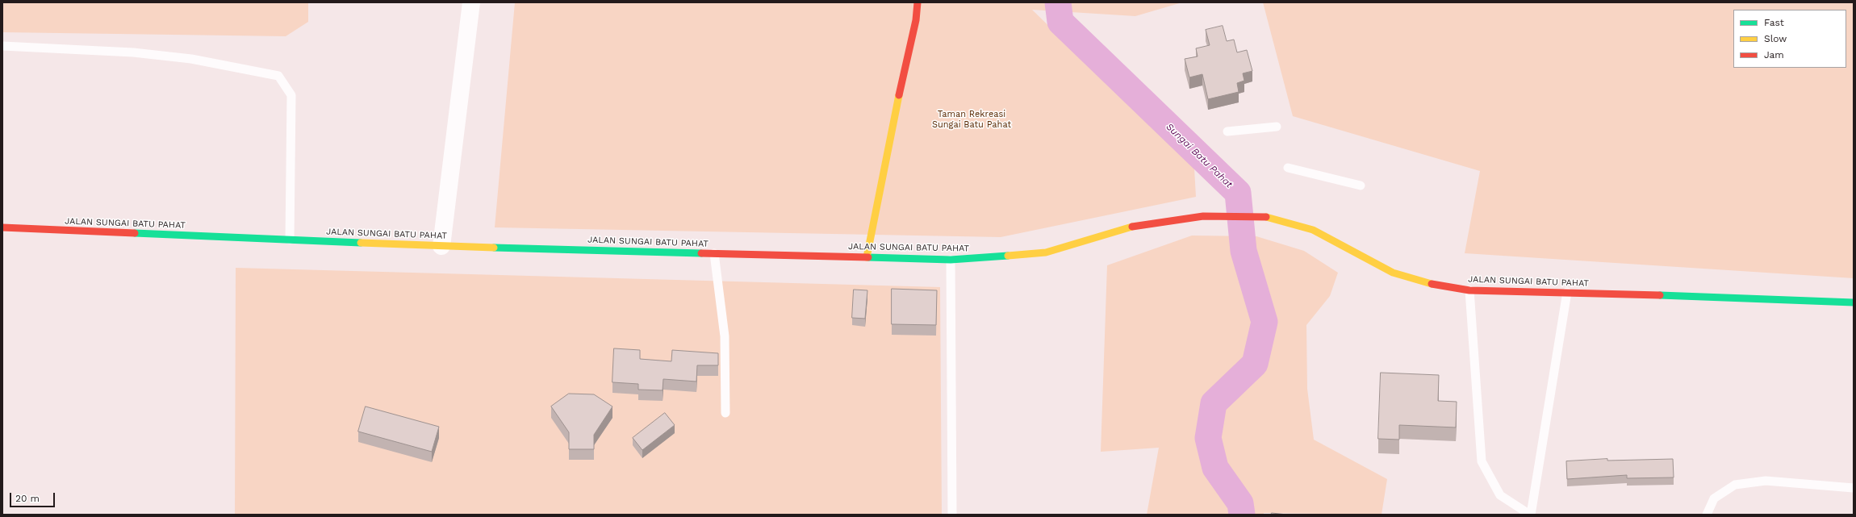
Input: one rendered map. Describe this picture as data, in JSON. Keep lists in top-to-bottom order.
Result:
{
  "streets": {
    "street": ["JALAN SUNGAI BATU PAHAT"]
  },
  "water": ["Sungai Batu Pahat"],
  "parks": ["Taman Rekreasi Sungai Batu Pahat"],
  "legend": ["Fast", "Slow", "Jam"],
  "scale_bar": "20 m"
}
